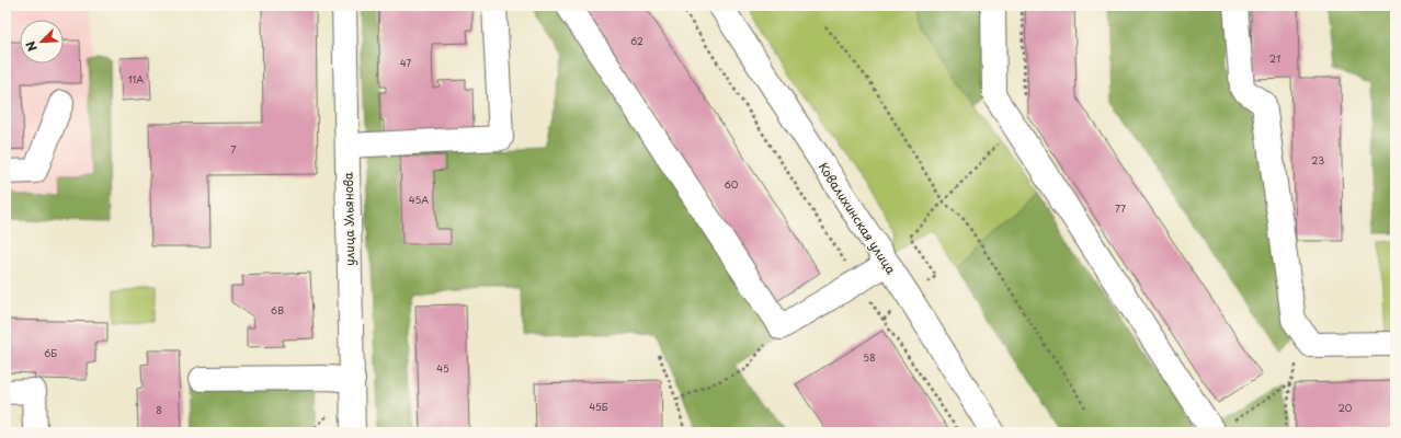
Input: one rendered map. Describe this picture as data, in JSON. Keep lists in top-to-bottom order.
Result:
{
  "streets": {
    "street": ["Ковалихинская улица", "улица Ульянова"]
  },
  "house_numbers": [
    "62",
    "21",
    "47",
    "11А",
    "7",
    "23",
    "60",
    "45А",
    "77",
    "6В",
    "6Б",
    "58",
    "45",
    "45Б",
    "20",
    "8"
  ],
  "north": "bottom left"
}
